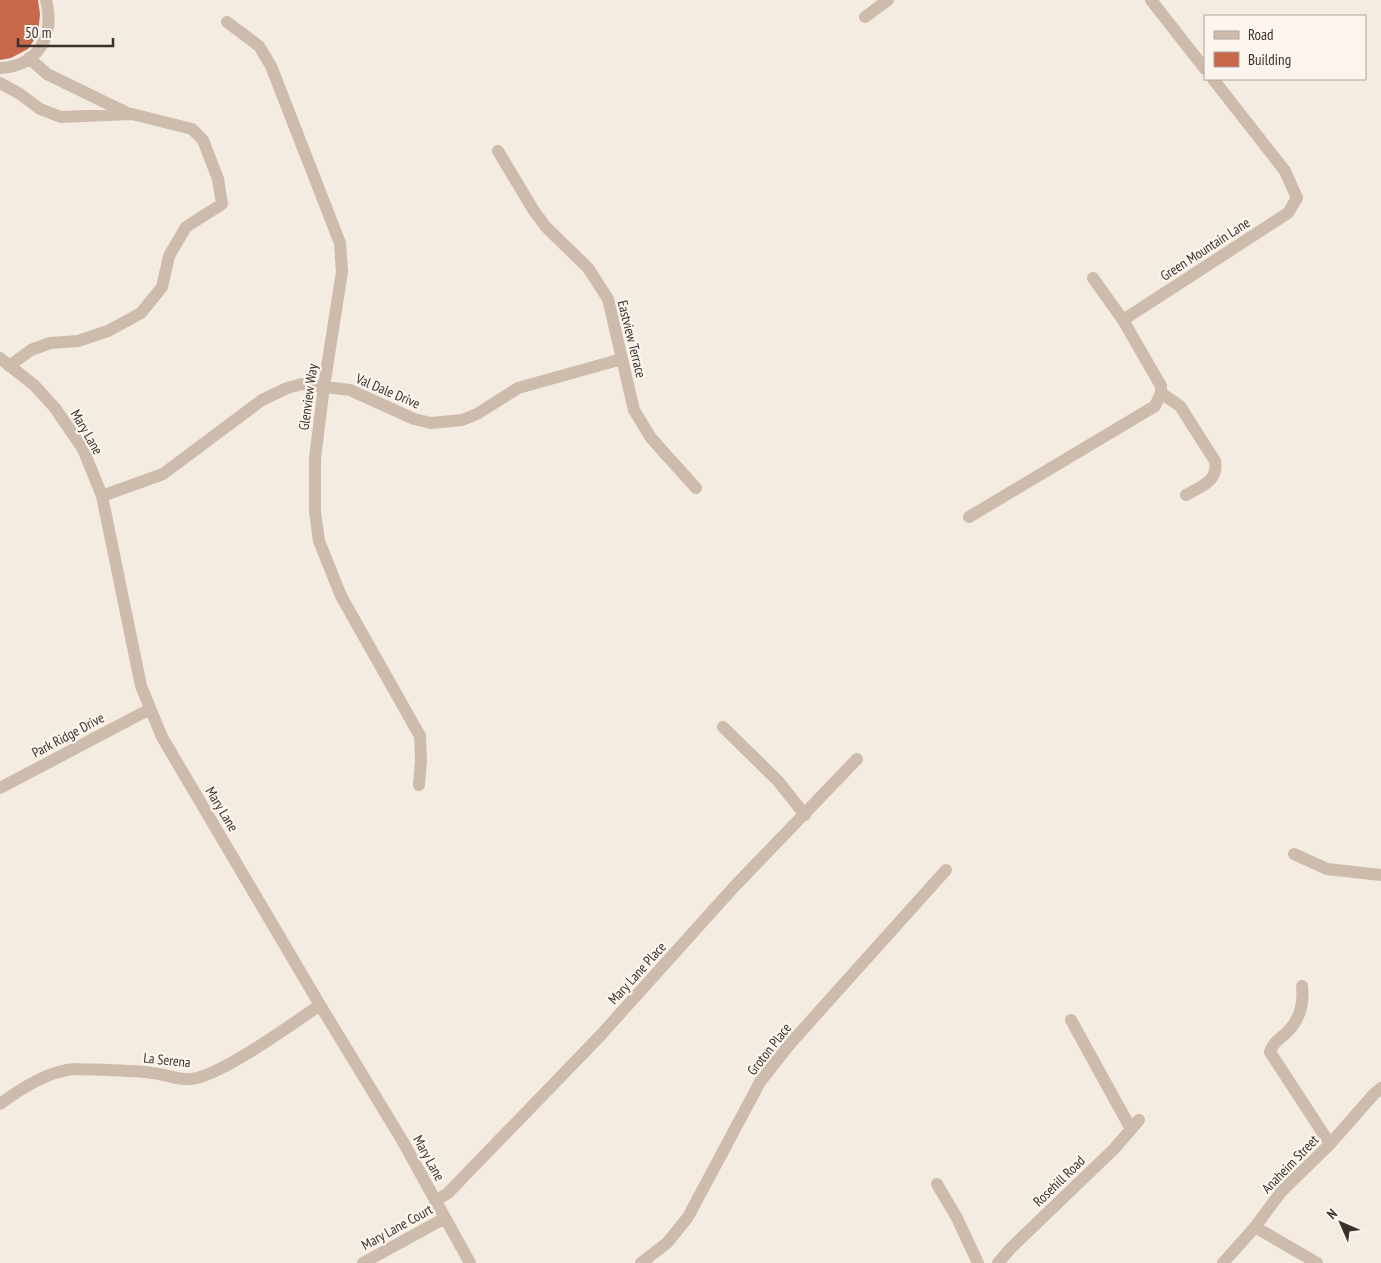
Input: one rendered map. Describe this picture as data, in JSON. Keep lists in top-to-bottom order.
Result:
{
  "streets": {
    "street": [
      "Green Mountain Lane",
      "Eastview Terrace",
      "Val Dale Drive",
      "Glenview Way",
      "Mary Lane",
      "Park Ridge Drive",
      "Mary Lane Place",
      "Groton Place",
      "La Serena",
      "Anaheim Street",
      "Rosehill Road",
      "Mary Lane Court"
    ]
  },
  "crossings": [
    ["Eastview Terrace", "Val Dale Drive"],
    ["Val Dale Drive", "Glenview Way"],
    ["Val Dale Drive", "Mary Lane"],
    ["Mary Lane", "Park Ridge Drive"],
    ["Mary Lane", "Mary Lane Place"],
    ["Mary Lane", "La Serena"],
    ["Mary Lane", "Mary Lane Court"]
  ],
  "legend": ["Road", "Building"],
  "scale_bar": "50 m",
  "north": "top left"
}
